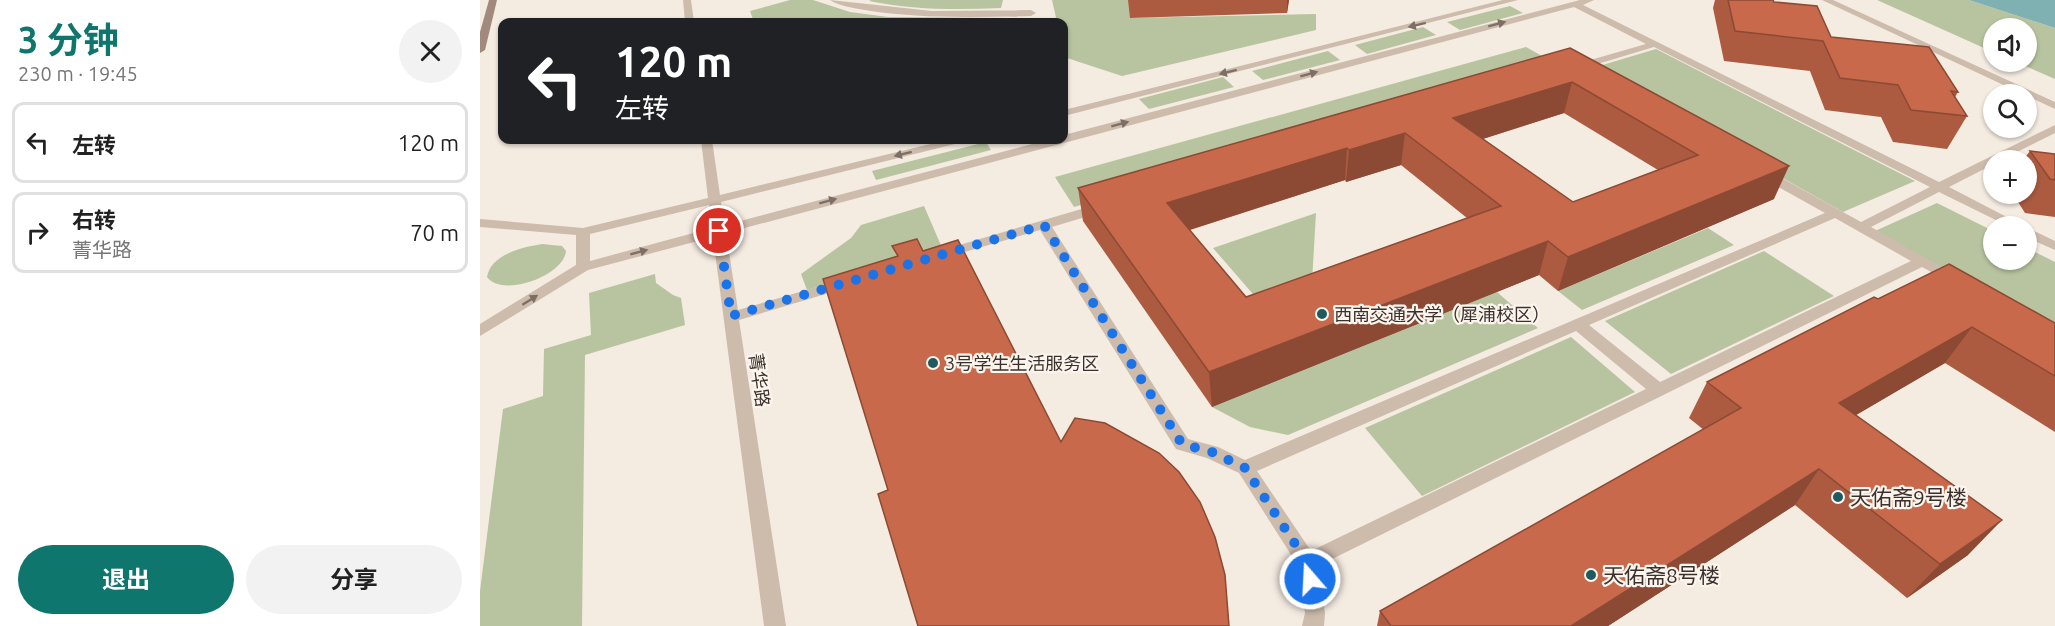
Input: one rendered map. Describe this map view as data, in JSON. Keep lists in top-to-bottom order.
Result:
{
  "streets": {
    "street": ["菁华路"]
  },
  "places": [
    "西南交通大学（犀浦校区）",
    "3号学生生活服务区",
    "天佑斋9号楼",
    "天佑斋8号楼"
  ],
  "page": {
    "heading": ["3 分钟", "230 m · 19:45"],
    "map_buttons": ["+", "−"],
    "turn": ["120 m", "左转"],
    "list": [
      {
        "name": "左转",
        "value": "120 m"
      },
      {
        "name": "右转",
        "note": "菁华路",
        "value": "70 m"
      }
    ],
    "buttons": ["退出", "分享"]
  }
}
